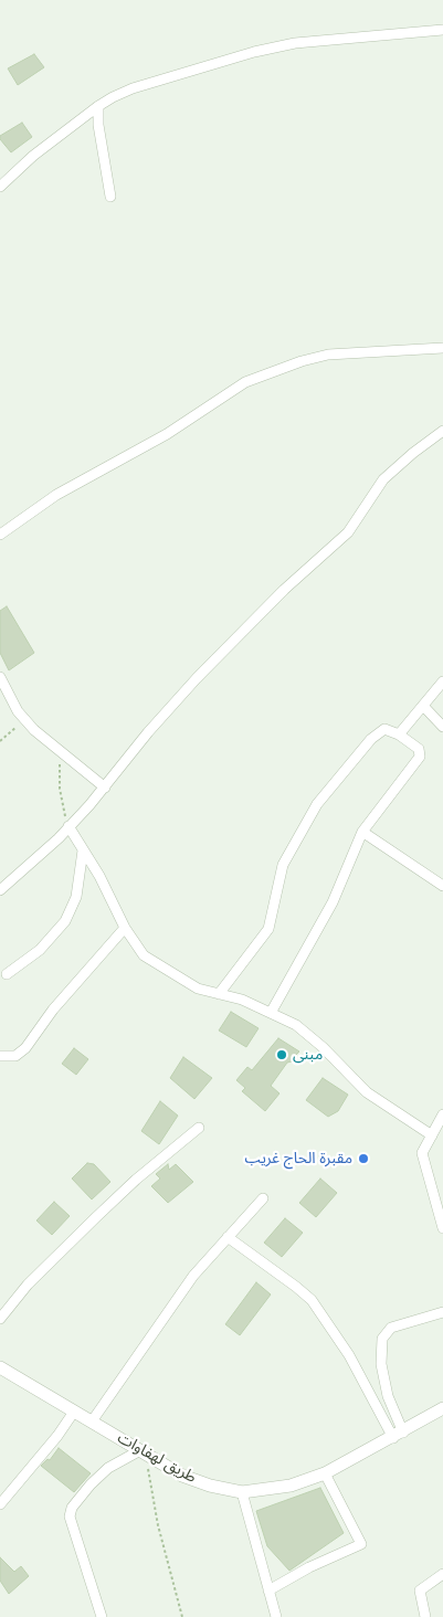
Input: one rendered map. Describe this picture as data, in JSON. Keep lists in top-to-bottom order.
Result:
{
  "streets": {
    "street": ["طريق لهفاوات"]
  },
  "places": ["مبنى", "مقبرة الحاج غريب"]
}
